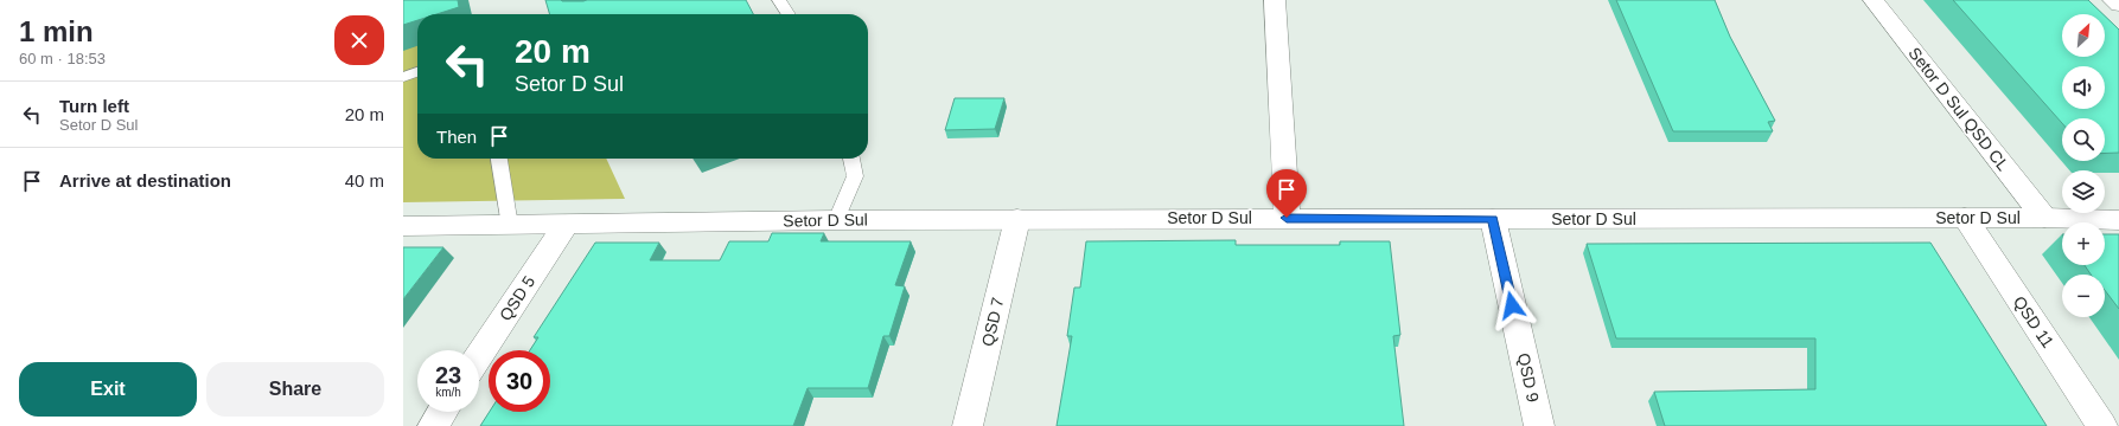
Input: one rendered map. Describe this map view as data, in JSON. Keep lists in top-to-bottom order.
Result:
{
  "streets": {
    "main road": [
      "Setor D Sul QSD CL",
      "Setor D Sul",
      "QSD 5",
      "QSD 7",
      "QSD 11",
      "QSD 9"
    ]
  },
  "crossings": [
    ["Setor D Sul QSD CL", "Setor D Sul"],
    ["Setor D Sul", "QSD 5"],
    ["Setor D Sul", "QSD 7"],
    ["Setor D Sul", "QSD 11"],
    ["Setor D Sul", "QSD 9"]
  ],
  "north": "top right",
  "page": {
    "heading": ["1 min", "60 m · 18:53"],
    "map_buttons": ["+", "−"],
    "turn": ["20 m", "Setor D Sul"],
    "list": [
      {
        "name": "Turn left",
        "note": "Setor D Sul",
        "value": "20 m"
      },
      {
        "name": "Arrive at destination",
        "value": "40 m"
      }
    ],
    "then": "Then",
    "speed": "23 km/h",
    "limit": "30",
    "buttons": ["Exit", "Share"]
  }
}
